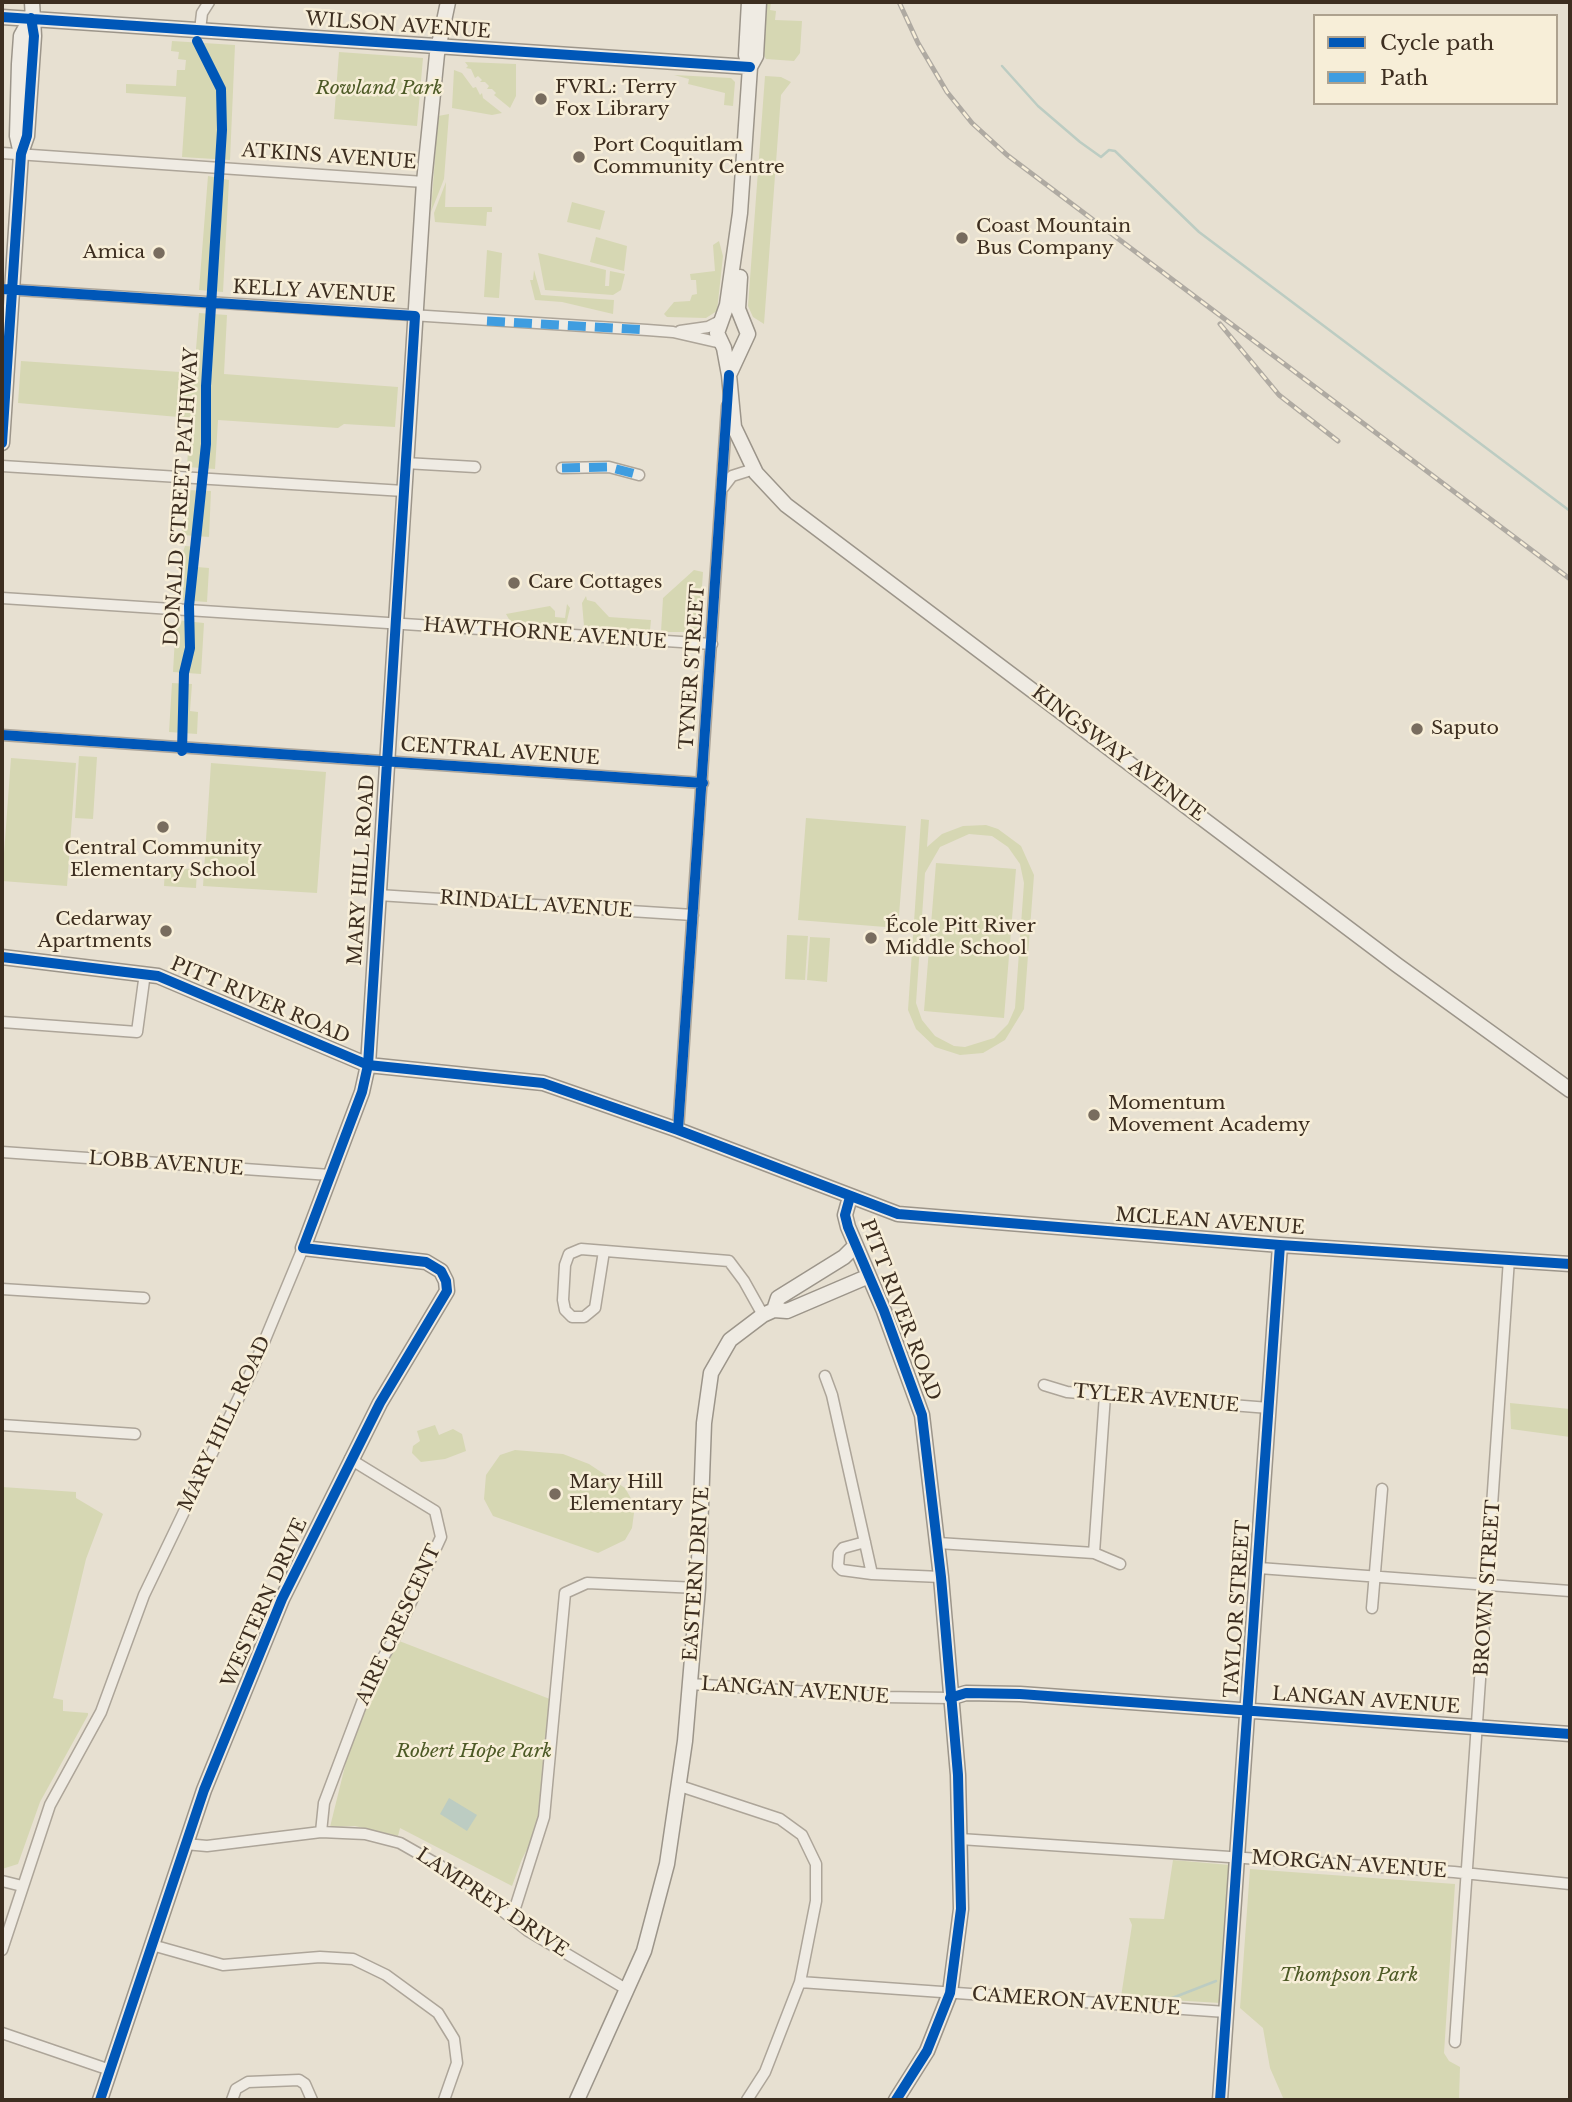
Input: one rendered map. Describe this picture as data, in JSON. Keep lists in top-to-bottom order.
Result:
{
  "streets": {
    "street": [
      "WILSON AVENUE",
      "ATKINS AVENUE",
      "KELLY AVENUE",
      "HAWTHORNE AVENUE",
      "TYNER STREET",
      "CENTRAL AVENUE",
      "KINGSWAY AVENUE",
      "MARY HILL ROAD",
      "RINDALL AVENUE",
      "PITT RIVER ROAD",
      "LOBB AVENUE",
      "MCLEAN AVENUE",
      "TYLER AVENUE",
      "EASTERN DRIVE",
      "BROWN STREET",
      "WESTERN DRIVE",
      "TAYLOR STREET",
      "AIRE CRESCENT",
      "LANGAN AVENUE",
      "MORGAN AVENUE",
      "LAMPREY DRIVE",
      "CAMERON AVENUE"
    ],
    "cycle path": ["DONALD STREET PATHWAY"]
  },
  "crossings": [
    ["WILSON AVENUE", "KINGSWAY AVENUE"],
    ["WILSON AVENUE", "MARY HILL ROAD"],
    ["ATKINS AVENUE", "MARY HILL ROAD"],
    ["KELLY AVENUE", "MARY HILL ROAD"],
    ["HAWTHORNE AVENUE", "TYNER STREET"],
    ["HAWTHORNE AVENUE", "MARY HILL ROAD"],
    ["TYNER STREET", "CENTRAL AVENUE"],
    ["TYNER STREET", "KINGSWAY AVENUE"],
    ["TYNER STREET", "RINDALL AVENUE"],
    ["TYNER STREET", "PITT RIVER ROAD"],
    ["CENTRAL AVENUE", "MARY HILL ROAD"],
    ["MARY HILL ROAD", "RINDALL AVENUE"],
    ["MARY HILL ROAD", "PITT RIVER ROAD"],
    ["MARY HILL ROAD", "LOBB AVENUE"],
    ["MARY HILL ROAD", "WESTERN DRIVE"],
    ["PITT RIVER ROAD", "MCLEAN AVENUE"],
    ["PITT RIVER ROAD", "EASTERN DRIVE"],
    ["PITT RIVER ROAD", "LANGAN AVENUE"],
    ["PITT RIVER ROAD", "MORGAN AVENUE"],
    ["PITT RIVER ROAD", "CAMERON AVENUE"],
    ["MCLEAN AVENUE", "BROWN STREET"],
    ["MCLEAN AVENUE", "TAYLOR STREET"],
    ["TYLER AVENUE", "TAYLOR STREET"],
    ["EASTERN DRIVE", "LANGAN AVENUE"],
    ["EASTERN DRIVE", "LAMPREY DRIVE"],
    ["BROWN STREET", "LANGAN AVENUE"],
    ["BROWN STREET", "MORGAN AVENUE"],
    ["WESTERN DRIVE", "AIRE CRESCENT"],
    ["WESTERN DRIVE", "LAMPREY DRIVE"],
    ["TAYLOR STREET", "LANGAN AVENUE"],
    ["TAYLOR STREET", "MORGAN AVENUE"],
    ["TAYLOR STREET", "CAMERON AVENUE"],
    ["AIRE CRESCENT", "LAMPREY DRIVE"]
  ],
  "parks": ["Rowland Park", "Robert Hope Park", "Thompson Park"],
  "places": [
    "FVRL: Terry Fox Library",
    "Port Coquitlam Community Centre",
    "Coast Mountain Bus Company",
    "Amica",
    "Care Cottages",
    "Saputo",
    "Central Community Elementary School",
    "Cedarway Apartments",
    "École Pitt River Middle School",
    "Momentum Movement Academy",
    "Mary Hill Elementary"
  ],
  "legend": ["Cycle path", "Path"]
}
